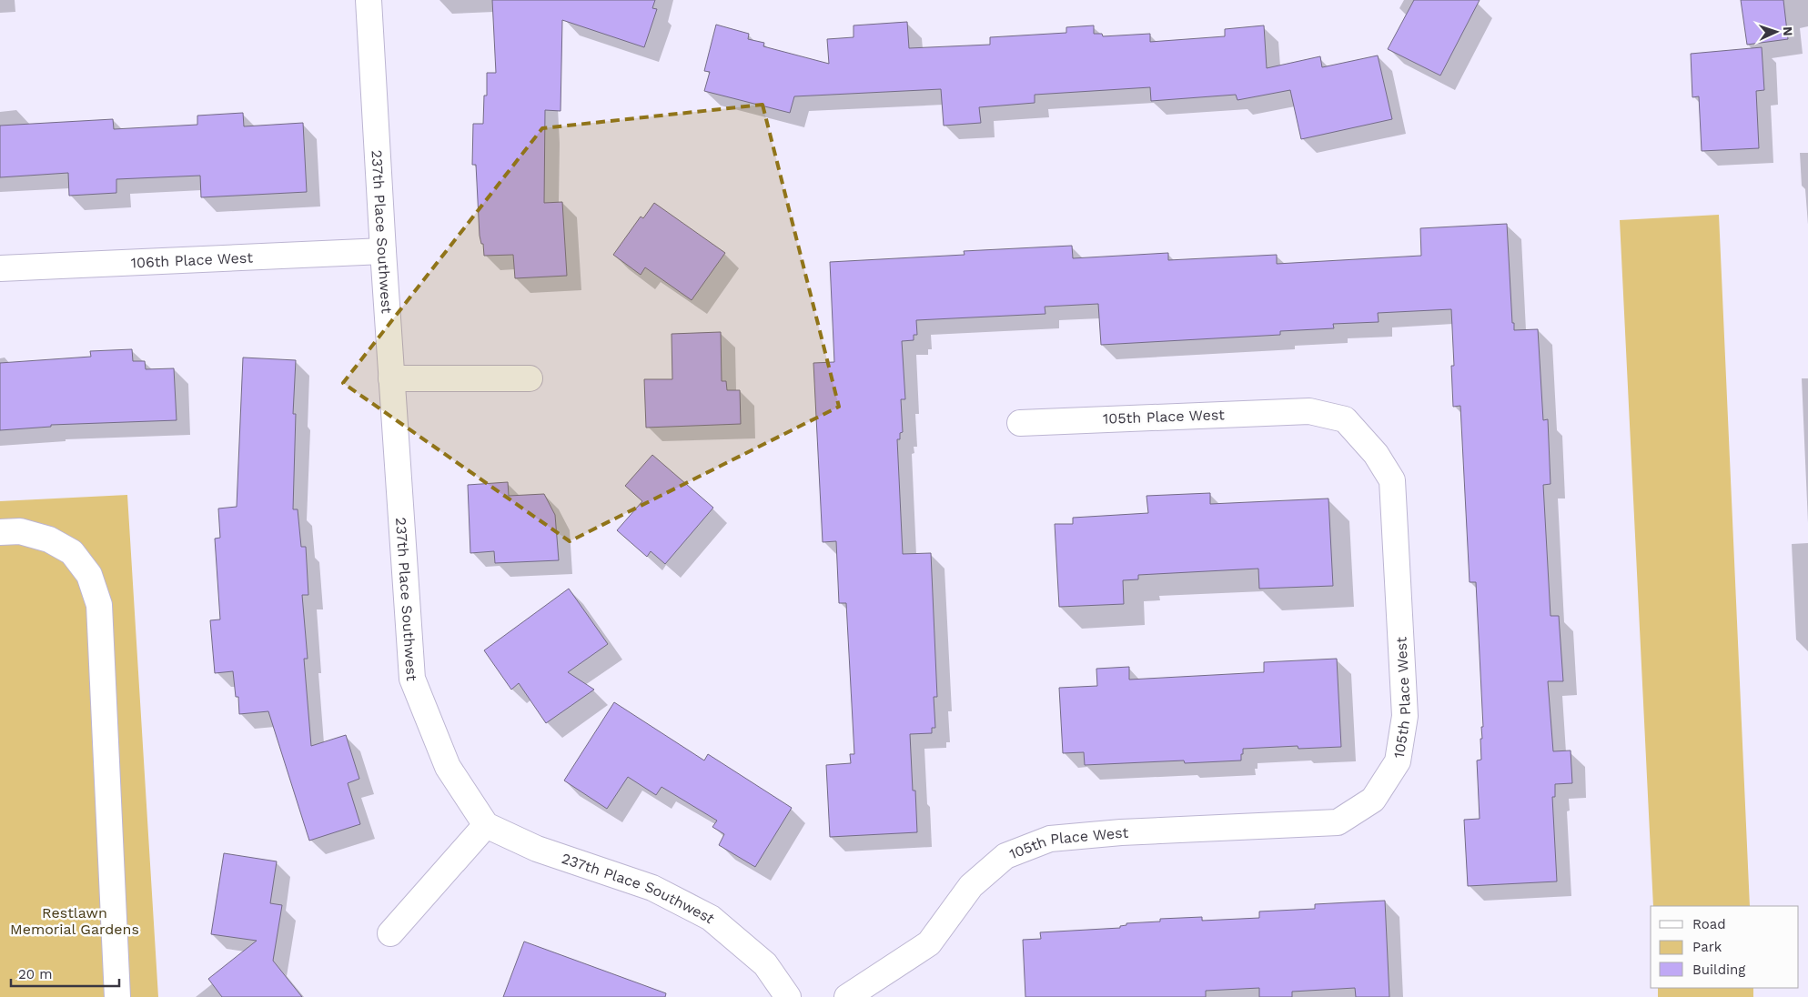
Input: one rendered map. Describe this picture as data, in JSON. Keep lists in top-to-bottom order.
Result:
{
  "streets": {
    "street": ["237th Place Southwest", "106th Place West", "105th Place West"]
  },
  "crossings": [
    ["237th Place Southwest", "106th Place West"]
  ],
  "parks": ["Restlawn Memorial Gardens"],
  "legend": ["Road", "Park", "Building"],
  "scale_bar": "20 m",
  "north": "right"
}
